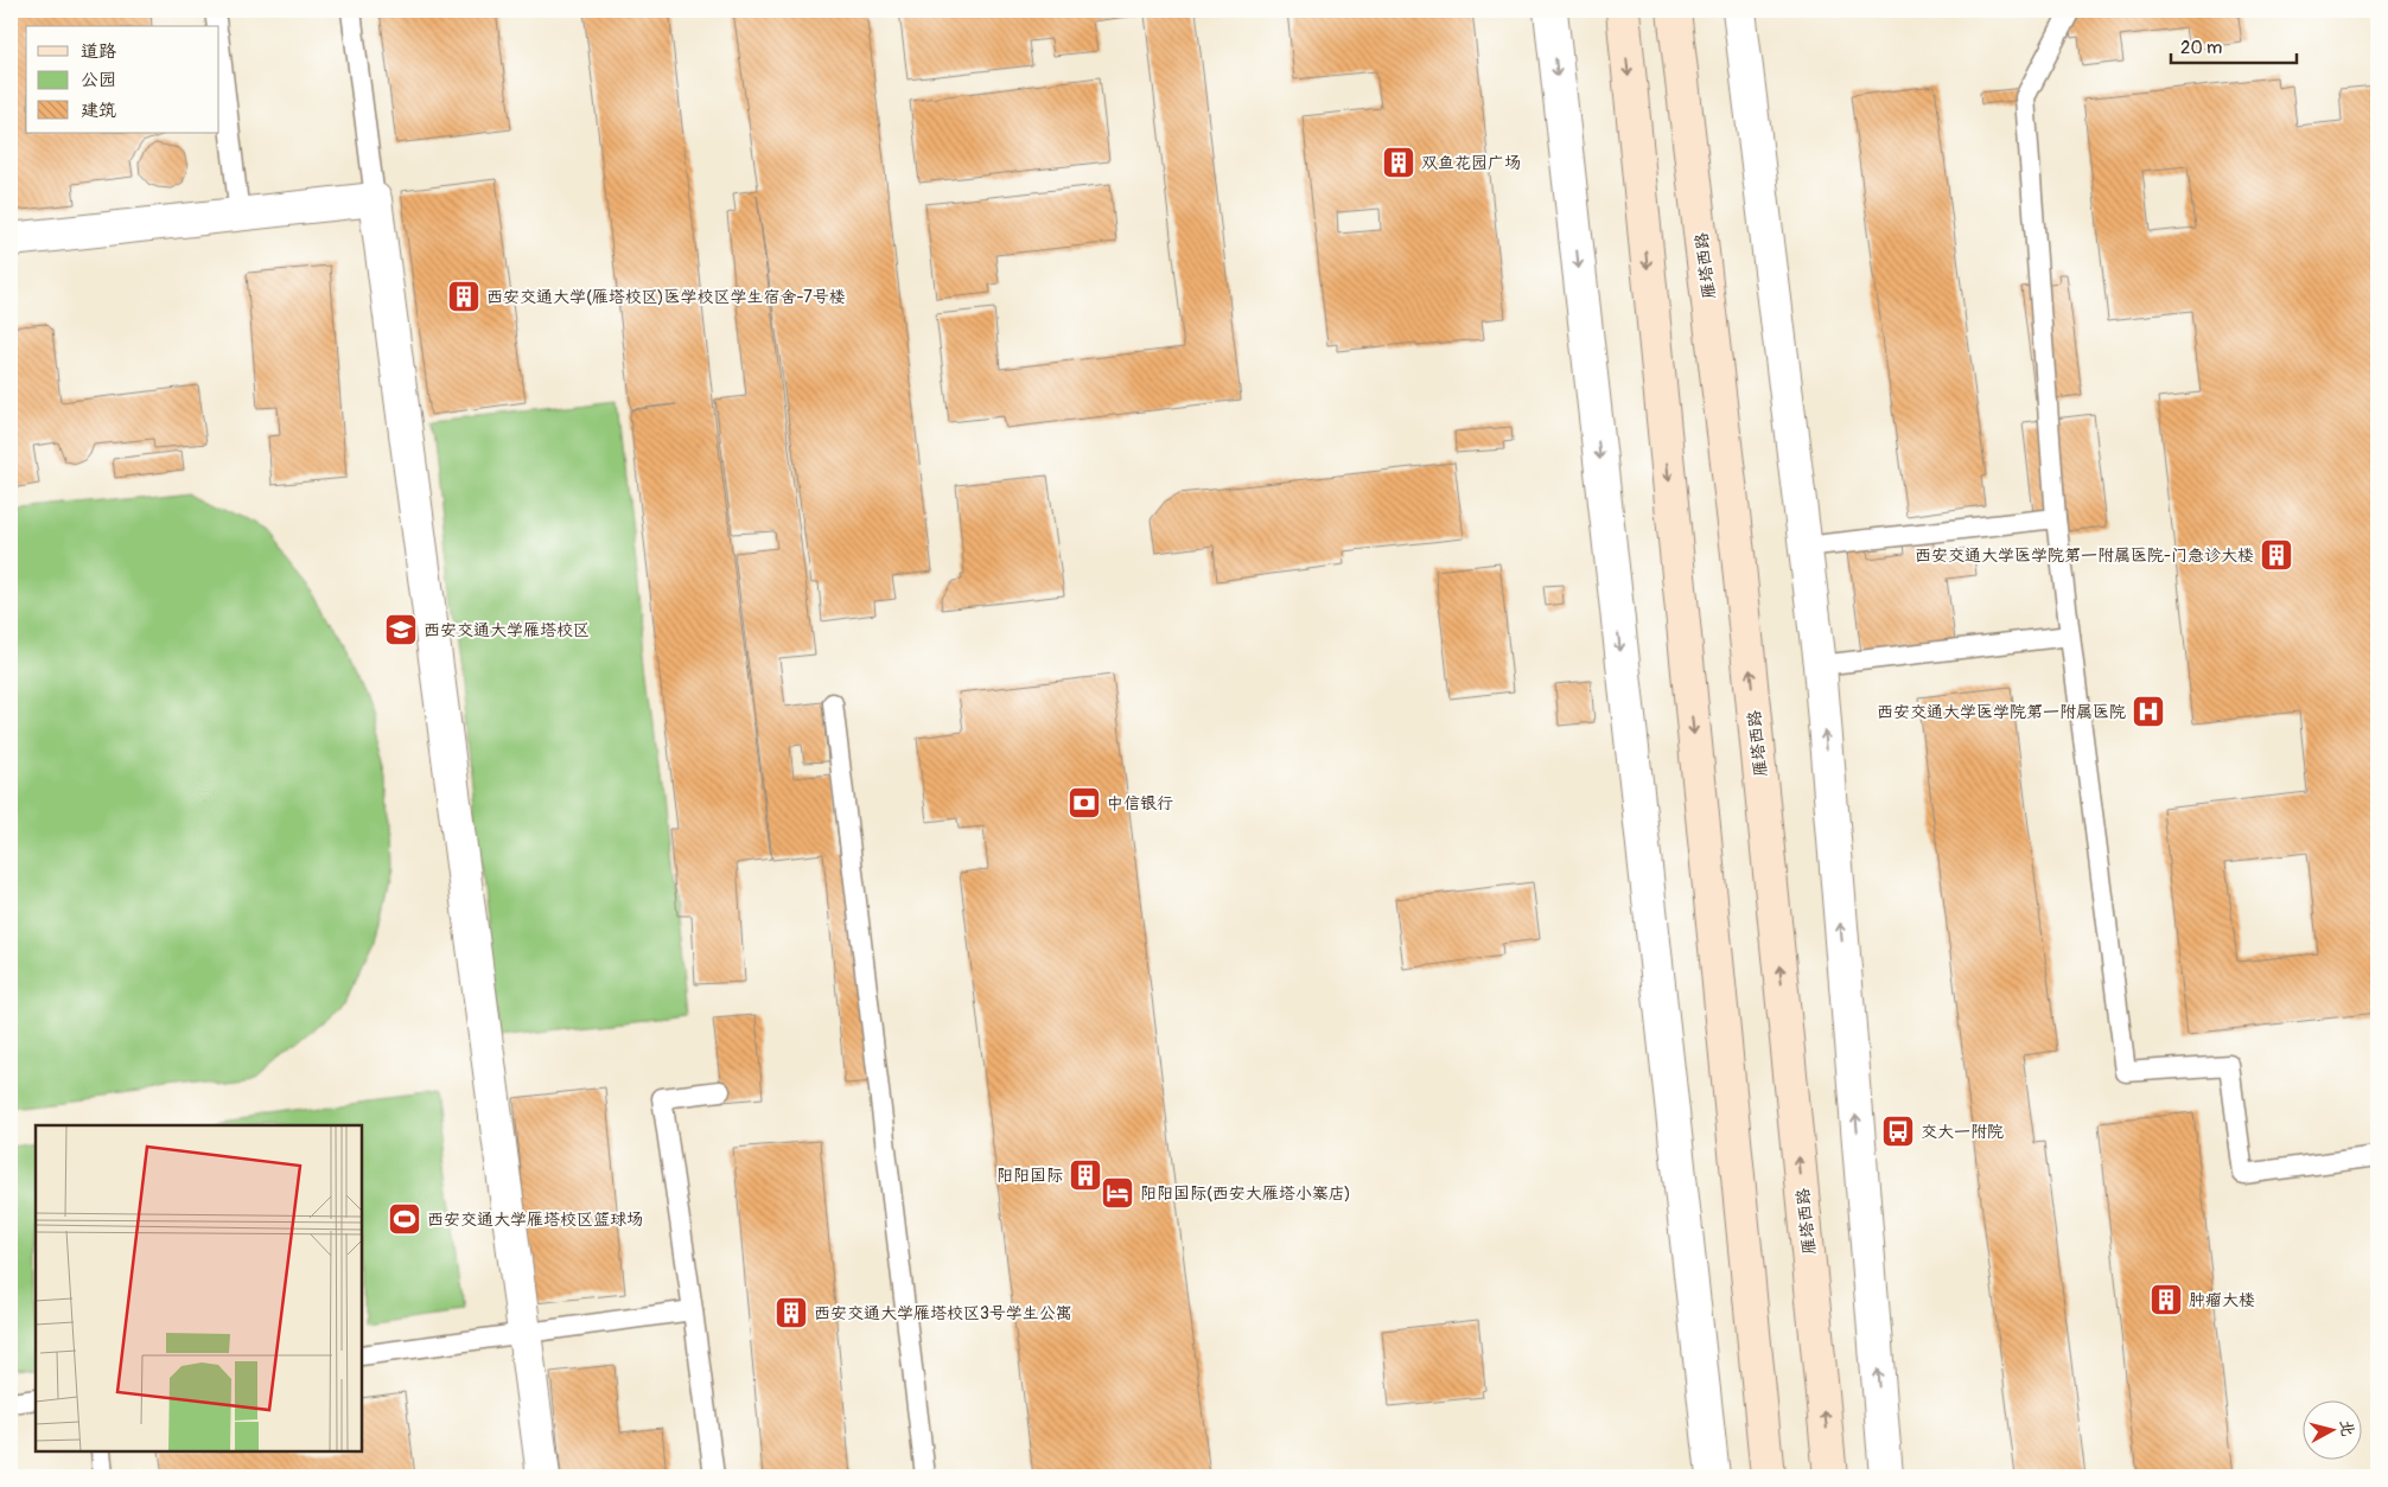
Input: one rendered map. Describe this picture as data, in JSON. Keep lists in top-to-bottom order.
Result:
{
  "streets": {
    "main road": ["雁塔西路"]
  },
  "places": {
    "building": [
      "双鱼花园广场",
      "西安交通大学(雁塔校区)医学校区学生宿舍-7号楼",
      "西安交通大学医学院第一附属医院-门急诊大楼",
      "阳阳国际",
      "肿瘤大楼",
      "西安交通大学雁塔校区3号学生公寓"
    ],
    "school or university": ["西安交通大学雁塔校区"],
    "hospital": ["西安交通大学医学院第一附属医院"],
    "bank": ["中信银行"],
    "bus stop": ["交大一附院"],
    "hotel": ["阳阳国际(西安大雁塔小寨店)"],
    "sports": ["西安交通大学雁塔校区篮球场"]
  },
  "legend": ["道路", "公园", "建筑"],
  "scale_bar": "20 m",
  "north": "right"
}
